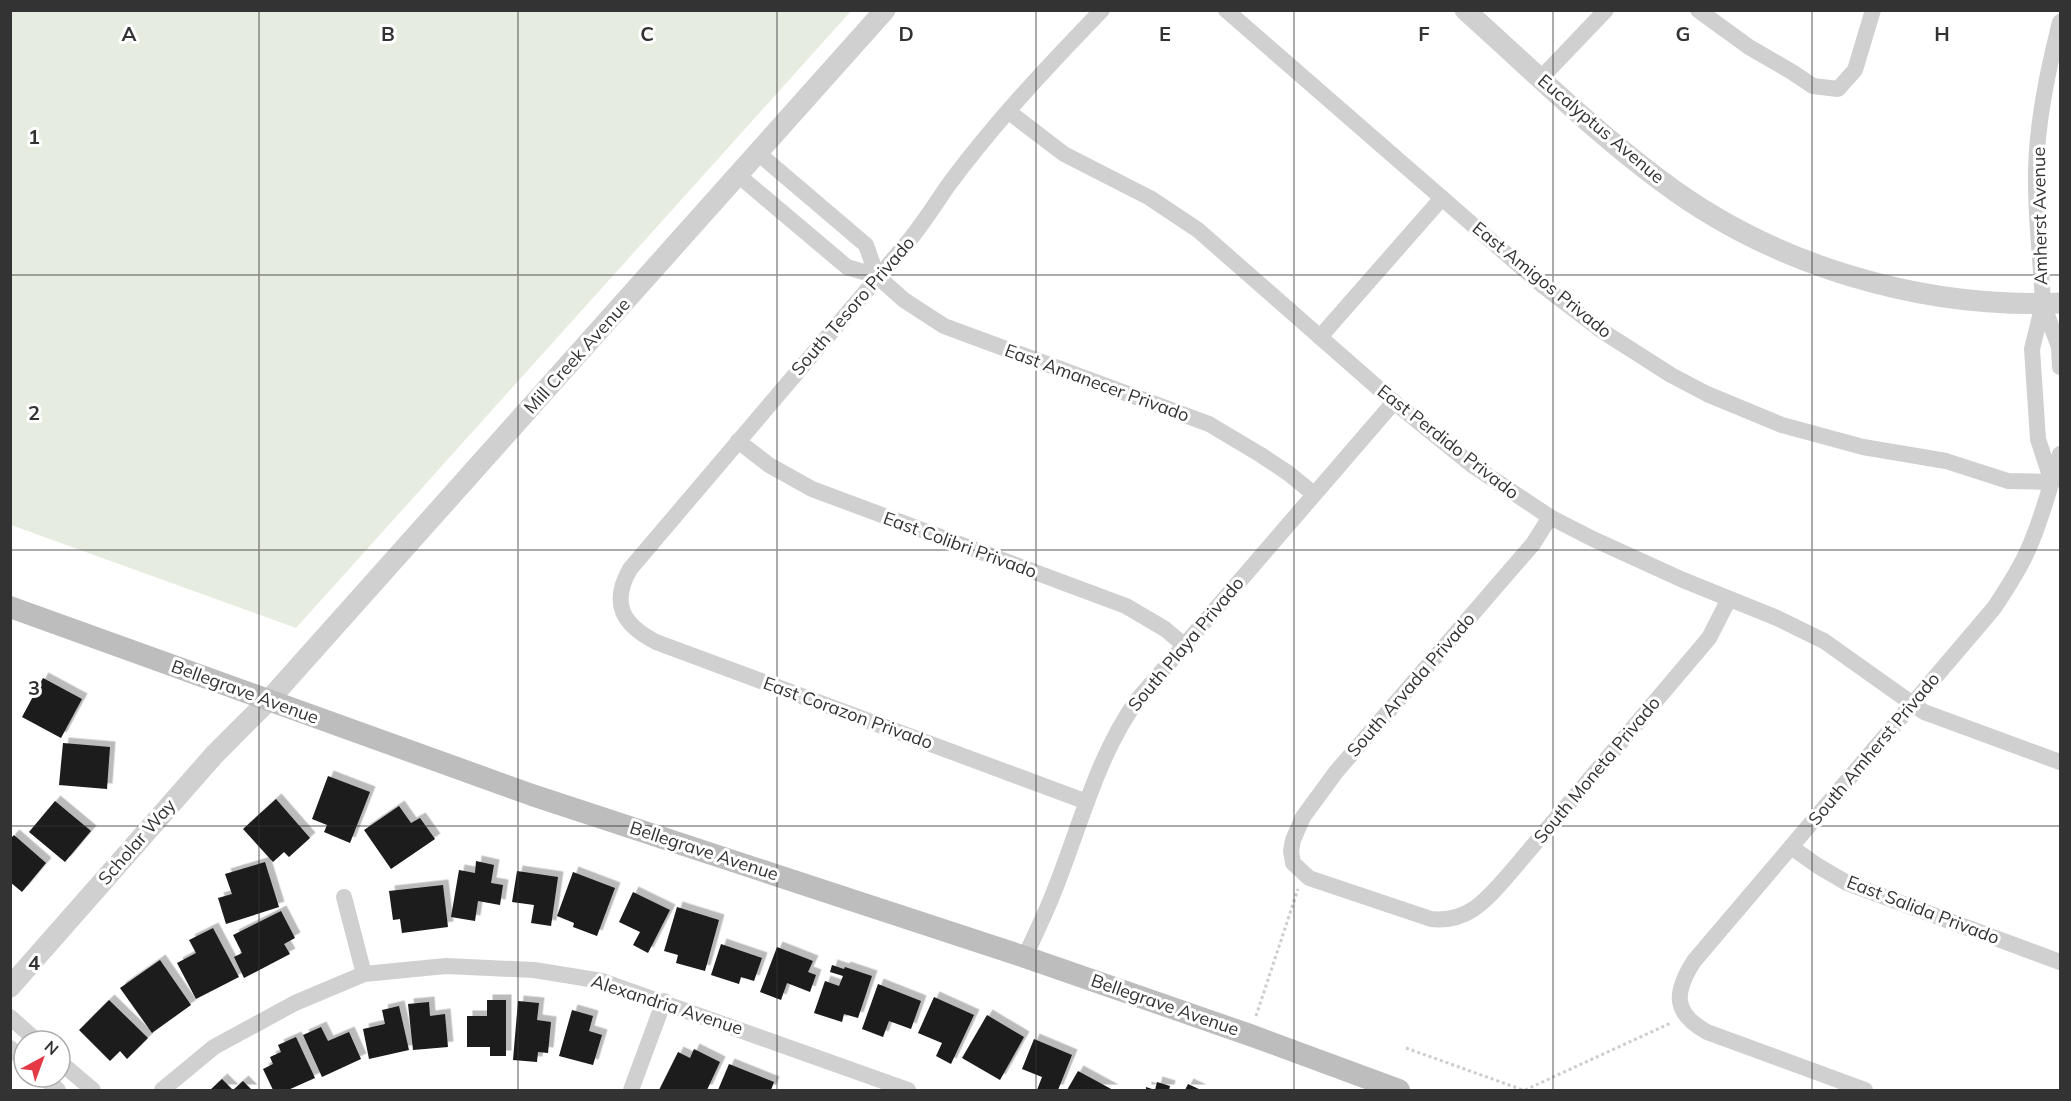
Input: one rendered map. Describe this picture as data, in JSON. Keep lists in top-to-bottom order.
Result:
{
  "streets": {
    "main road": ["Bellegrave Avenue"],
    "street": [
      "Eucalyptus Avenue",
      "Amherst Avenue",
      "East Amigos Privado",
      "South Tesoro Privado",
      "Mill Creek Avenue",
      "East Amanecer Privado",
      "East Perdido Privado",
      "East Colibri Privado",
      "South Playa Privado",
      "South Arvada Privado",
      "East Corazon Privado",
      "South Amherst Privado",
      "South Moneta Privado",
      "Scholar Way",
      "East Salida Privado",
      "Alexandria Avenue"
    ]
  },
  "crossings": [
    ["Eucalyptus Avenue", "Amherst Avenue"],
    ["East Amigos Privado", "South Amherst Privado"],
    ["South Tesoro Privado", "East Amanecer Privado"],
    ["South Tesoro Privado", "East Perdido Privado"],
    ["South Tesoro Privado", "East Colibri Privado"],
    ["South Tesoro Privado", "East Corazon Privado"],
    ["Mill Creek Avenue", "East Amanecer Privado"],
    ["Mill Creek Avenue", "Bellegrave Avenue"],
    ["Mill Creek Avenue", "Scholar Way"],
    ["East Amanecer Privado", "South Playa Privado"],
    ["East Perdido Privado", "South Playa Privado"],
    ["East Perdido Privado", "South Arvada Privado"],
    ["East Perdido Privado", "South Amherst Privado"],
    ["East Perdido Privado", "South Moneta Privado"],
    ["East Colibri Privado", "South Playa Privado"],
    ["South Playa Privado", "Bellegrave Avenue"],
    ["South Playa Privado", "East Corazon Privado"],
    ["South Arvada Privado", "South Moneta Privado"],
    ["Bellegrave Avenue", "Scholar Way"],
    ["South Amherst Privado", "East Salida Privado"]
  ],
  "north": "top right",
  "grid": {
    "columns": [
      "A",
      "B",
      "C",
      "D",
      "E",
      "F",
      "G",
      "H"
    ],
    "rows": [
      "1",
      "2",
      "3",
      "4"
    ]
  }
}
